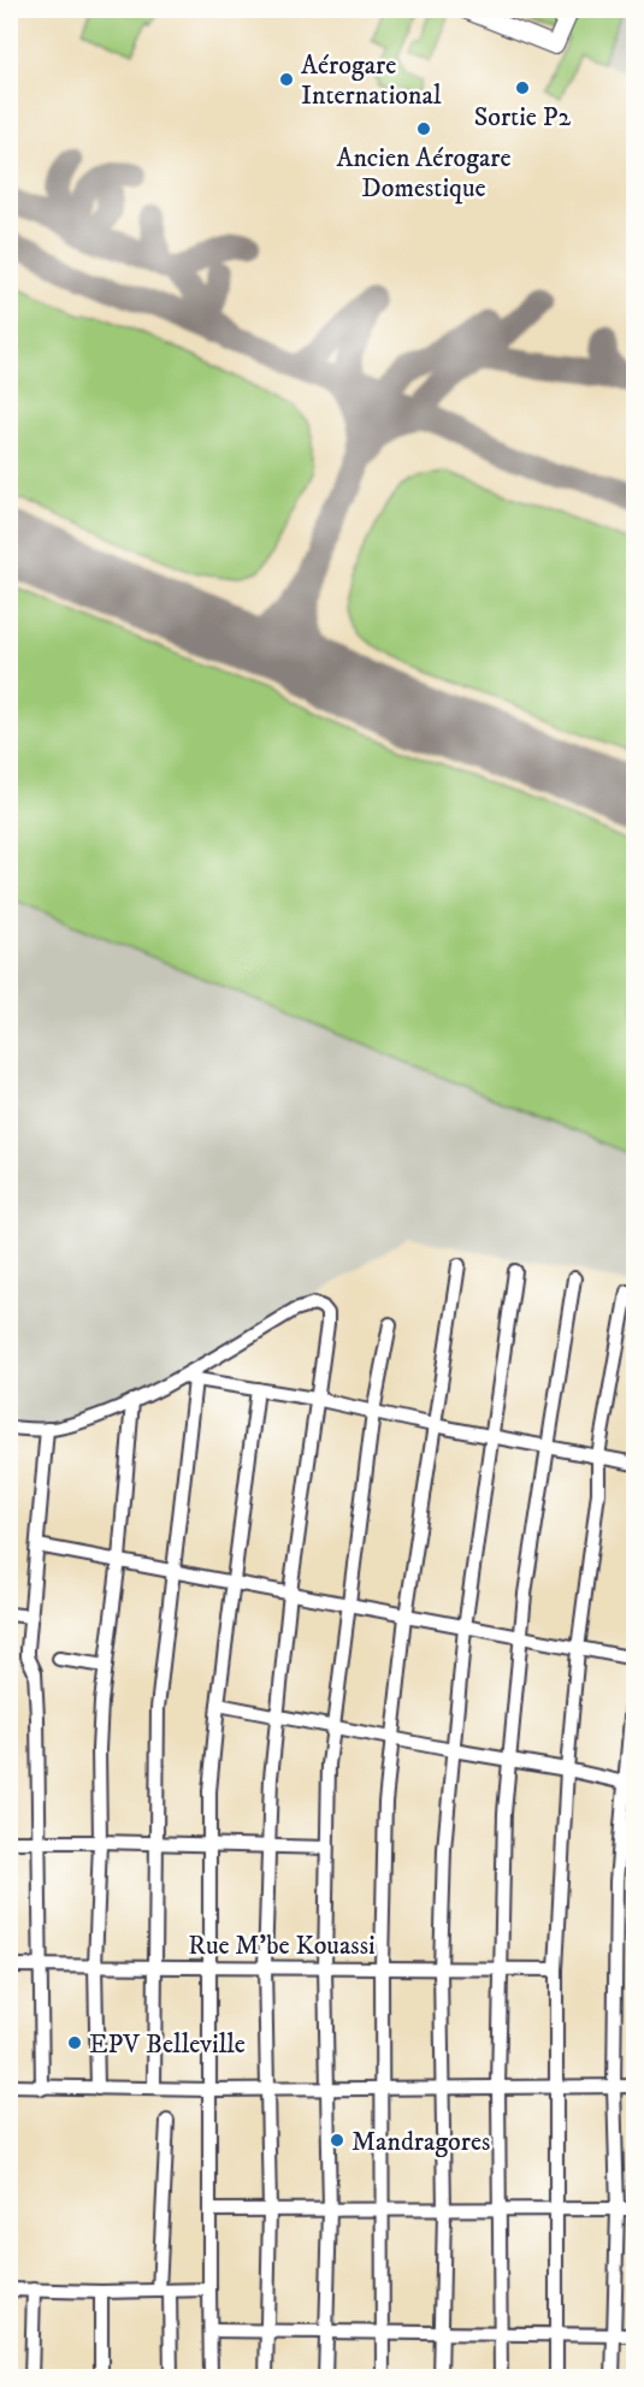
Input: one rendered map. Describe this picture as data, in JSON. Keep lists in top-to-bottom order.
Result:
{
  "streets": {
    "street": ["Rue M'be Kouassi"]
  },
  "places": [
    "Aérogare International",
    "Sortie P2",
    "Ancien Aérogare Domestique",
    "EPV Belleville",
    "Mandragores"
  ]
}
